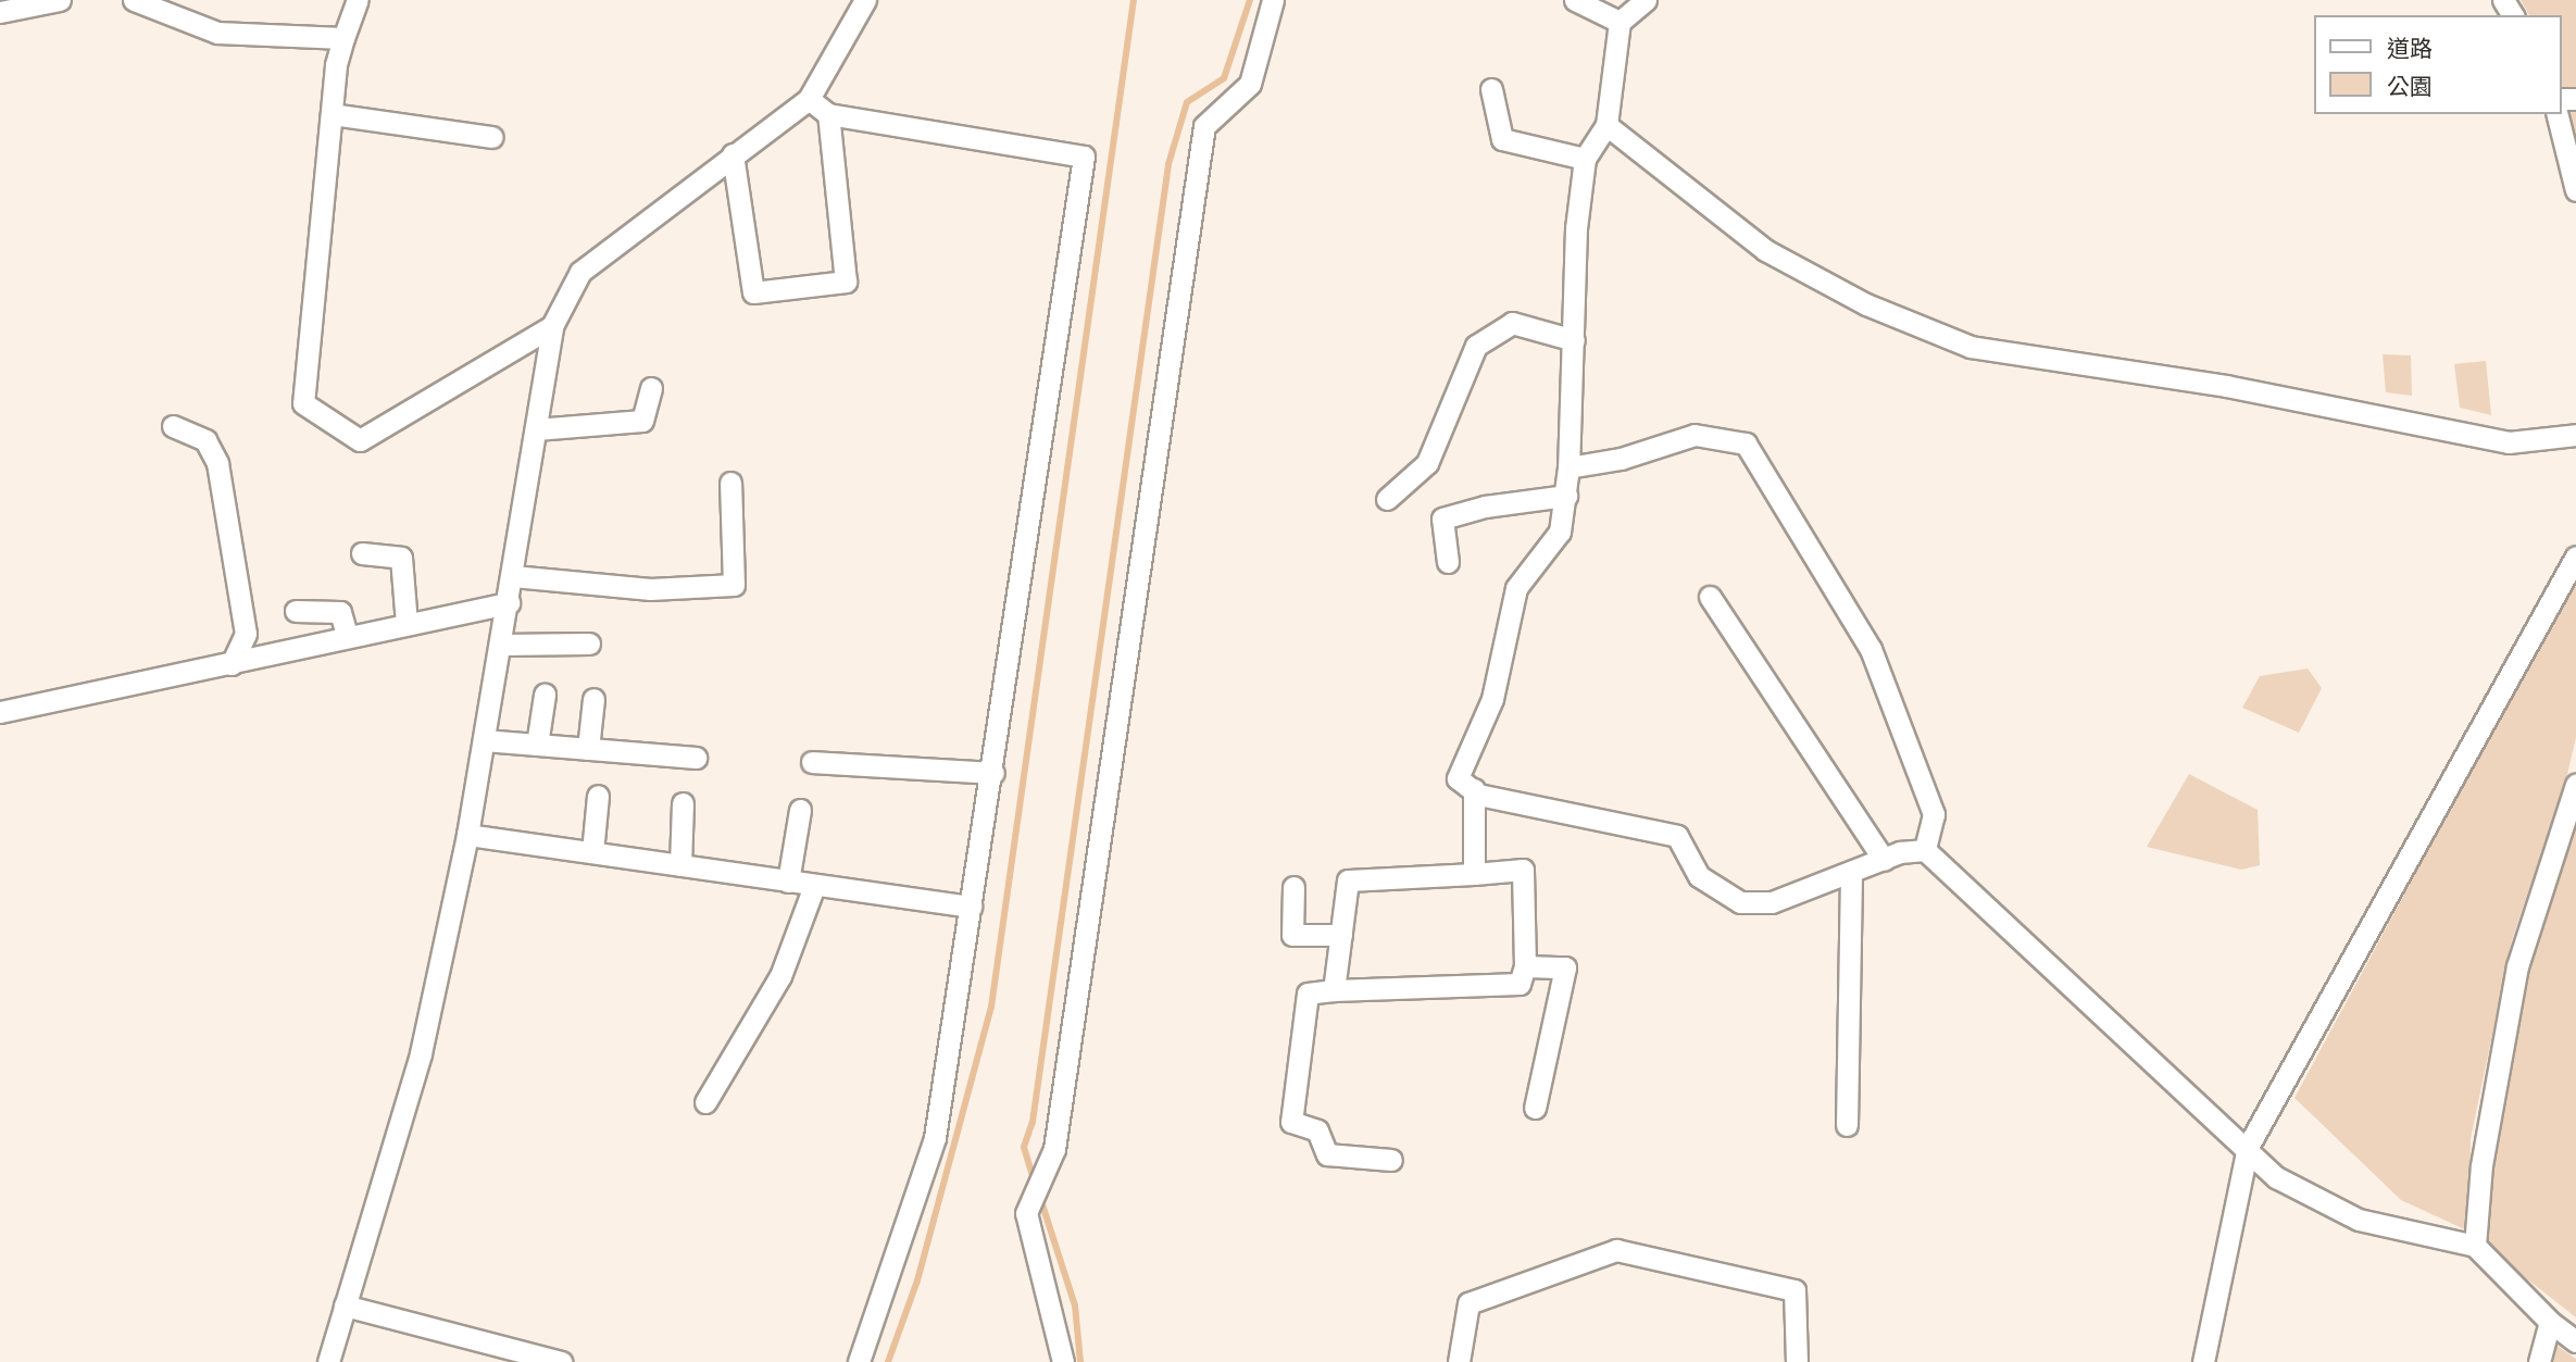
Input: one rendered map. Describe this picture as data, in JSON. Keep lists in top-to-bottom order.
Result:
{
  "legend": ["道路", "公園"]
}
